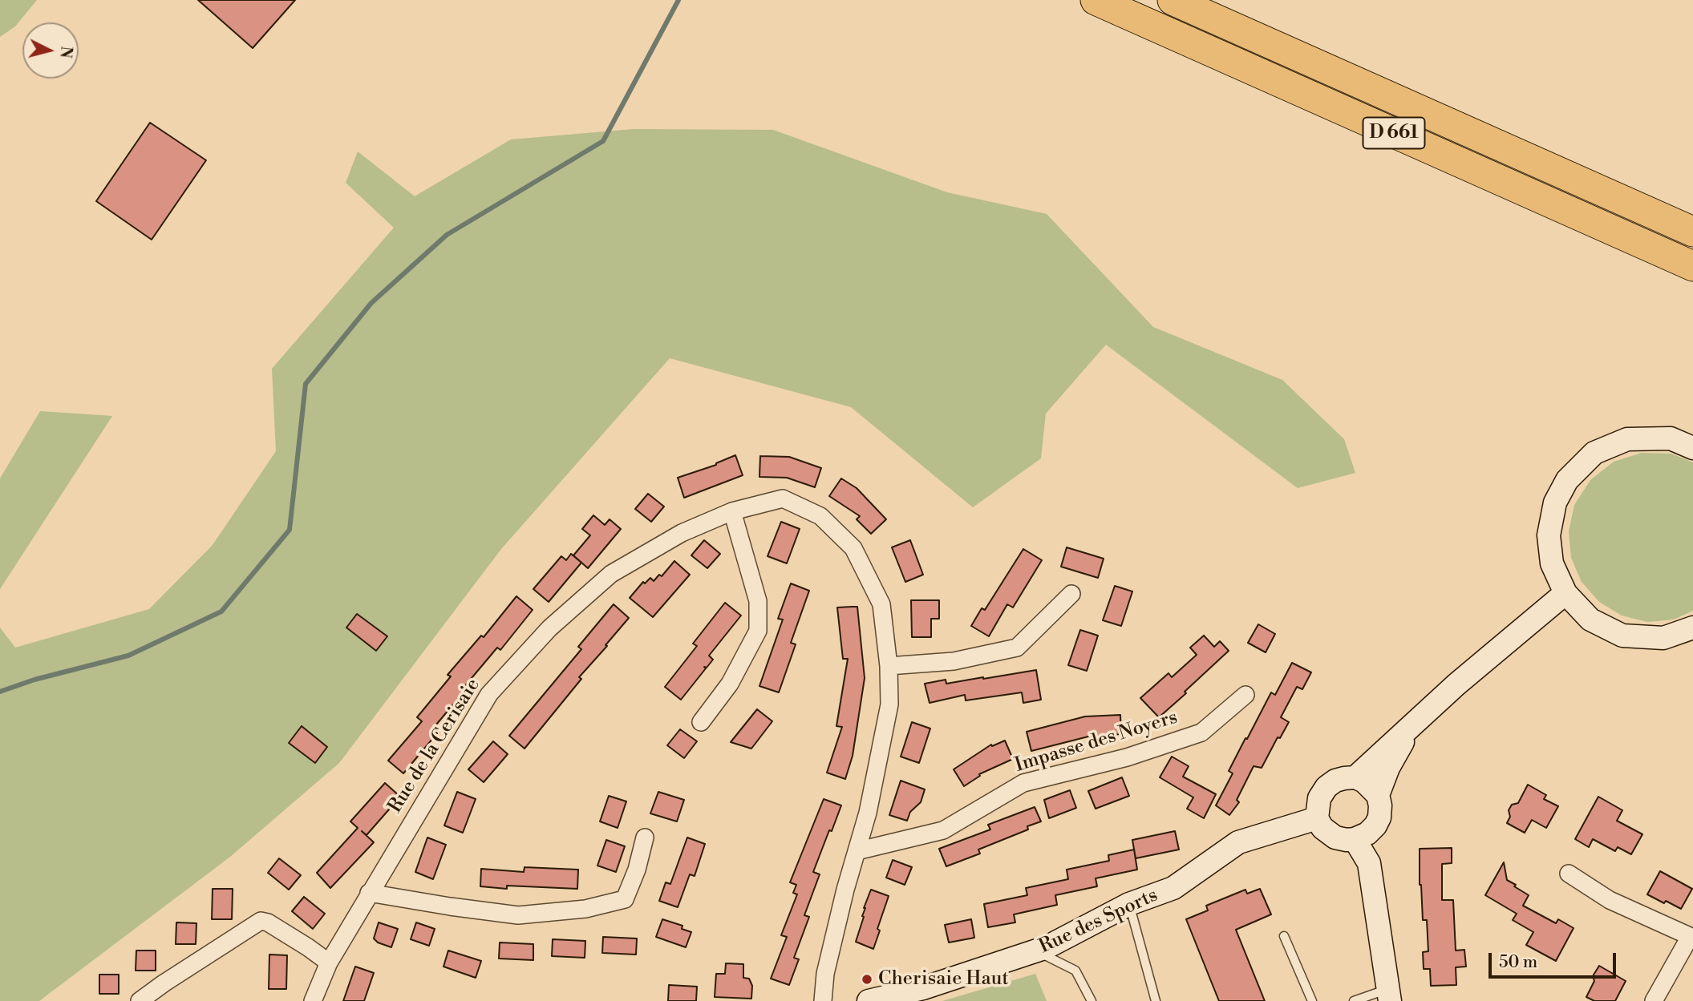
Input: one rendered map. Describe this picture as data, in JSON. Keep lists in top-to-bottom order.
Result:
{
  "streets": {
    "highway": ["D 661"],
    "street": ["Impasse des Noyers", "Rue de la Cerisaie", "Rue des Sports"]
  },
  "crossings": [
    ["Impasse des Noyers", "Rue de la Cerisaie"]
  ],
  "places": ["Cherisaie Haut"],
  "scale_bar": "50 m",
  "north": "right"
}
